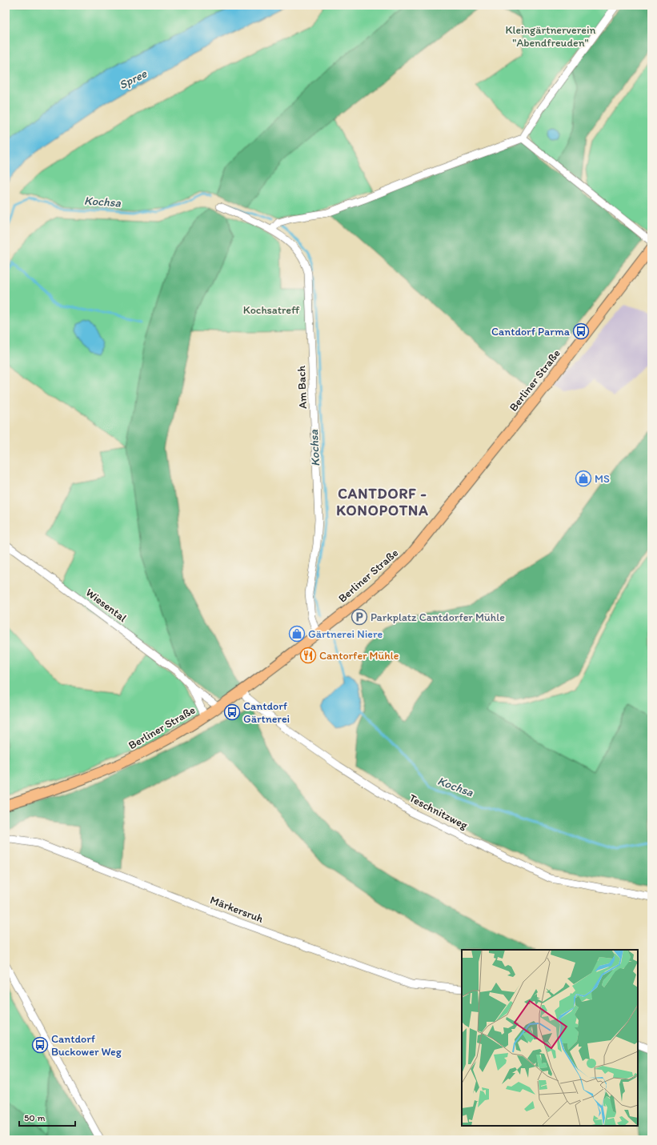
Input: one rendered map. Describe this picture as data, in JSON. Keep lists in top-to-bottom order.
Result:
{
  "streets": {
    "main road": ["Berliner Straße"],
    "street": [
      "Am Bach",
      "Wiesental",
      "Teschnitzweg",
      "Märkersruh"
    ]
  },
  "crossings": [
    ["Berliner Straße", "Am Bach"],
    ["Berliner Straße", "Wiesental"],
    ["Berliner Straße", "Teschnitzweg"]
  ],
  "districts": ["CANTDORF - KONOPOTNA"],
  "water": ["Spree", "Kochsa"],
  "parks": ["Kleingärtnerverein \"Abendfreuden\"", "Kochsatreff"],
  "places": {
    "bus stop": ["Cantdorf Parma", "Cantdorf Gärtnerei", "Cantdorf Buckower Weg"],
    "shop": ["MS", "Gärtnerei Niere"],
    "parking": ["Parkplatz Cantdorfer Mühle"],
    "restaurant": ["Cantorfer Mühle"]
  },
  "scale_bar": "50 m"
}
